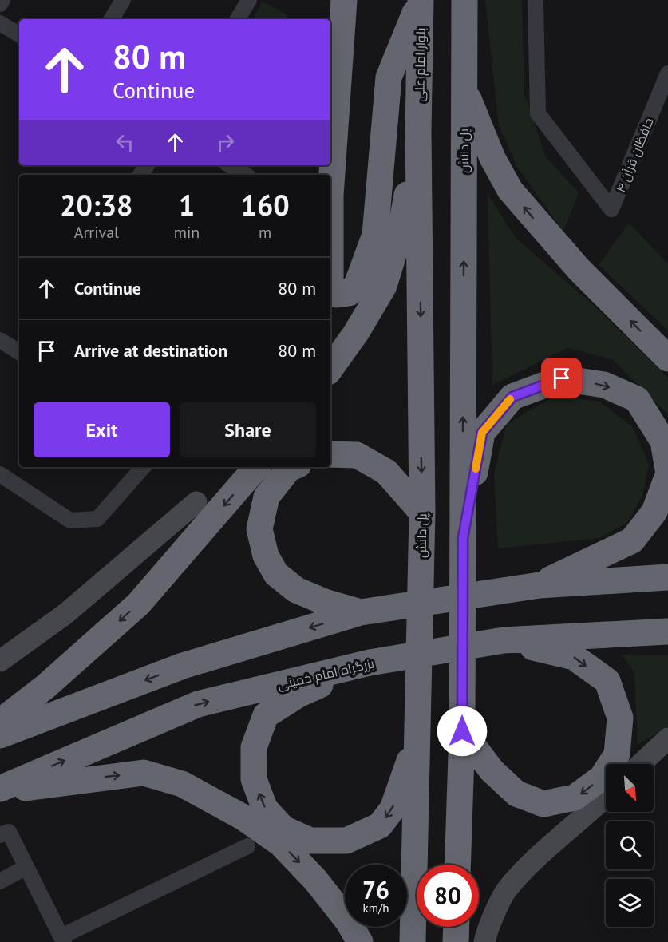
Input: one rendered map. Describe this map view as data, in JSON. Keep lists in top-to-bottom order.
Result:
{
  "streets": {
    "highway": ["بلوار امام علی", "پل دانش", "بزرگراه امام خمینی"],
    "street": ["حافظان قرآن ۴"]
  },
  "crossings": [
    ["بلوار امام علی", "پل دانش"]
  ],
  "north": "bottom right",
  "page": {
    "turn": ["80 m", "Continue"],
    "eta": [
      "20:38",
      "Arrival",
      "1",
      "min",
      "160",
      "m"
    ],
    "list": [
      {
        "name": "Continue",
        "value": "80 m"
      },
      {
        "name": "Arrive at destination",
        "value": "80 m"
      }
    ],
    "buttons": ["Exit", "Share"],
    "speed": "76 km/h",
    "limit": "80"
  }
}
